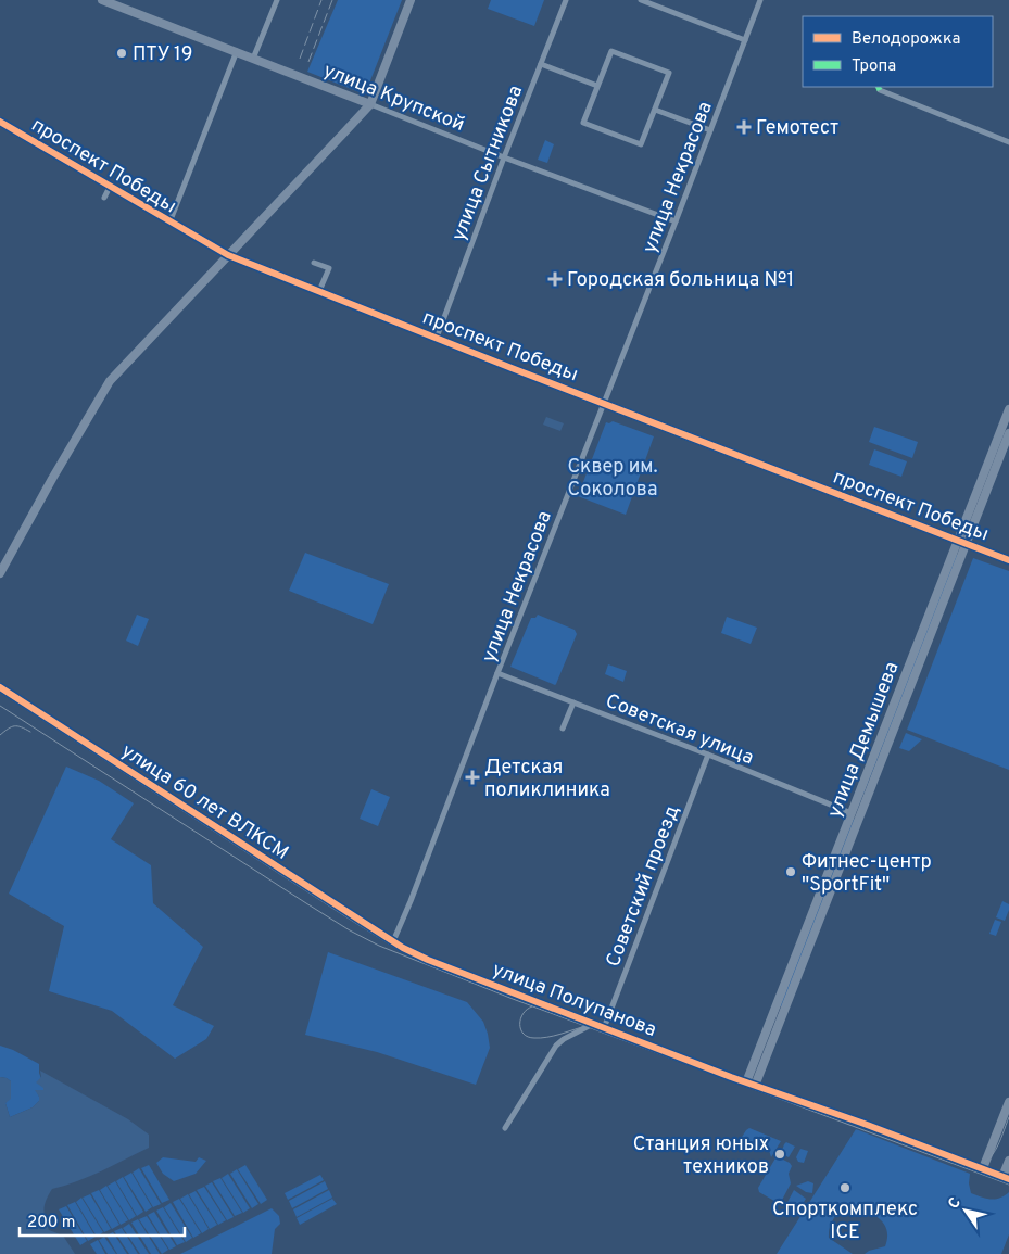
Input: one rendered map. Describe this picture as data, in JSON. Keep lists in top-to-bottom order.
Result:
{
  "streets": {
    "street": [
      "улица Крупской",
      "улица Сытникова",
      "проспект Победы",
      "улица Некрасова",
      "Советская улица",
      "улица Демышева",
      "улица 60 лет ВЛКСМ",
      "Советский проезд",
      "улица Полупанова"
    ]
  },
  "crossings": [
    ["улица Крупской", "улица Сытникова"],
    ["улица Крупской", "улица Некрасова"],
    ["улица Сытникова", "проспект Победы"],
    ["проспект Победы", "улица Некрасова"],
    ["проспект Победы", "улица Демышева"],
    ["улица Некрасова", "Советская улица"],
    ["улица Некрасова", "улица 60 лет ВЛКСМ"],
    ["улица Некрасова", "улица Полупанова"],
    ["Советская улица", "улица Демышева"],
    ["Советская улица", "Советский проезд"],
    ["улица Демышева", "улица Полупанова"],
    ["улица 60 лет ВЛКСМ", "улица Полупанова"],
    ["Советский проезд", "улица Полупанова"]
  ],
  "parks": ["Сквер им. Соколова"],
  "places": {
    "other": [
      "ПТУ 19",
      "Фитнес-центр \"SportFit\"",
      "Станция юных техников",
      "Спорткомплекс ICE"
    ],
    "health": ["Гемотест", "Городская больница №1", "Детская поликлиника"]
  },
  "legend": ["Велодорожка", "Тропа"],
  "scale_bar": "200 m",
  "north": "top left"
}
